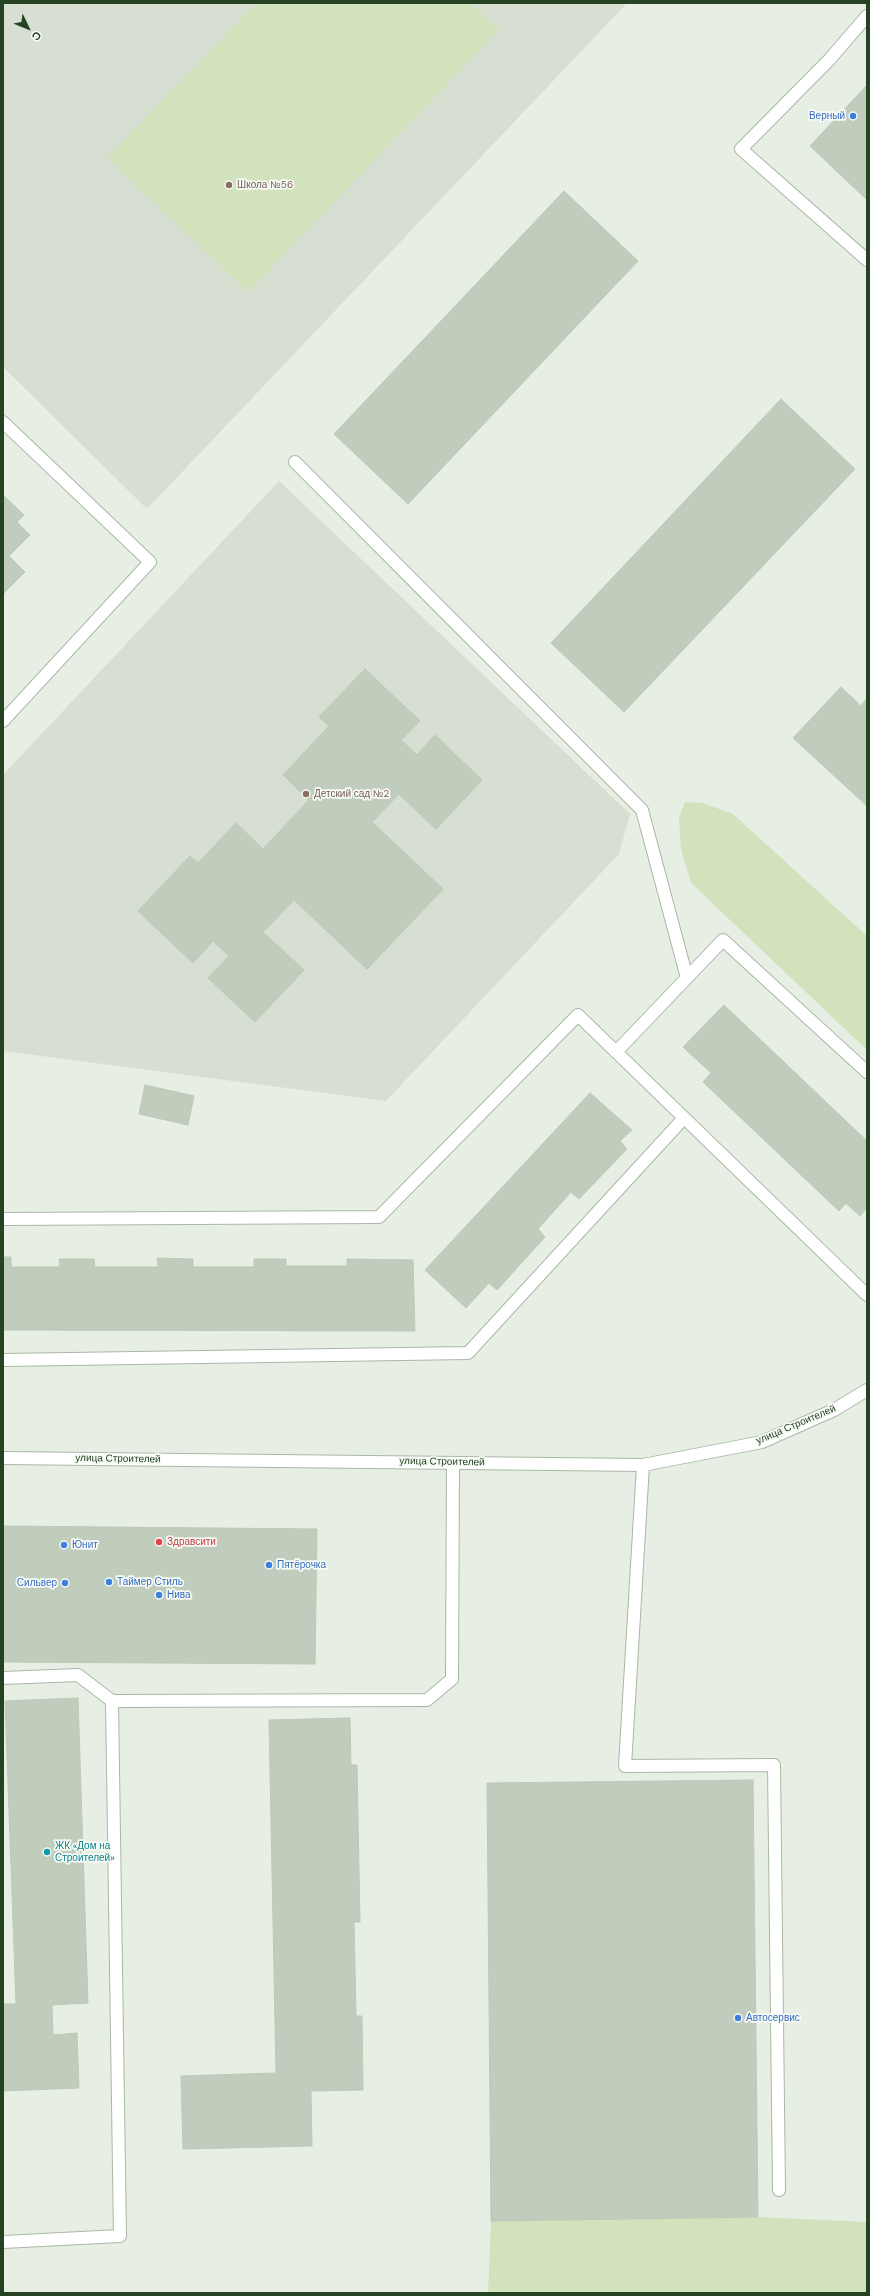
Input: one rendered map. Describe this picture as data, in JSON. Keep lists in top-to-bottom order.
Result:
{
  "streets": {
    "street": ["улица Строителей"]
  },
  "places": [
    "Верный",
    "Школа №56",
    "Детский сад №2",
    "Здравсити",
    "Юнит",
    "Пятёрочка",
    "Таймер Стиль",
    "Сильвер",
    "Нива",
    "ЖК «Дом на Строителей»",
    "Автосервис"
  ],
  "north": "bottom right"
}
